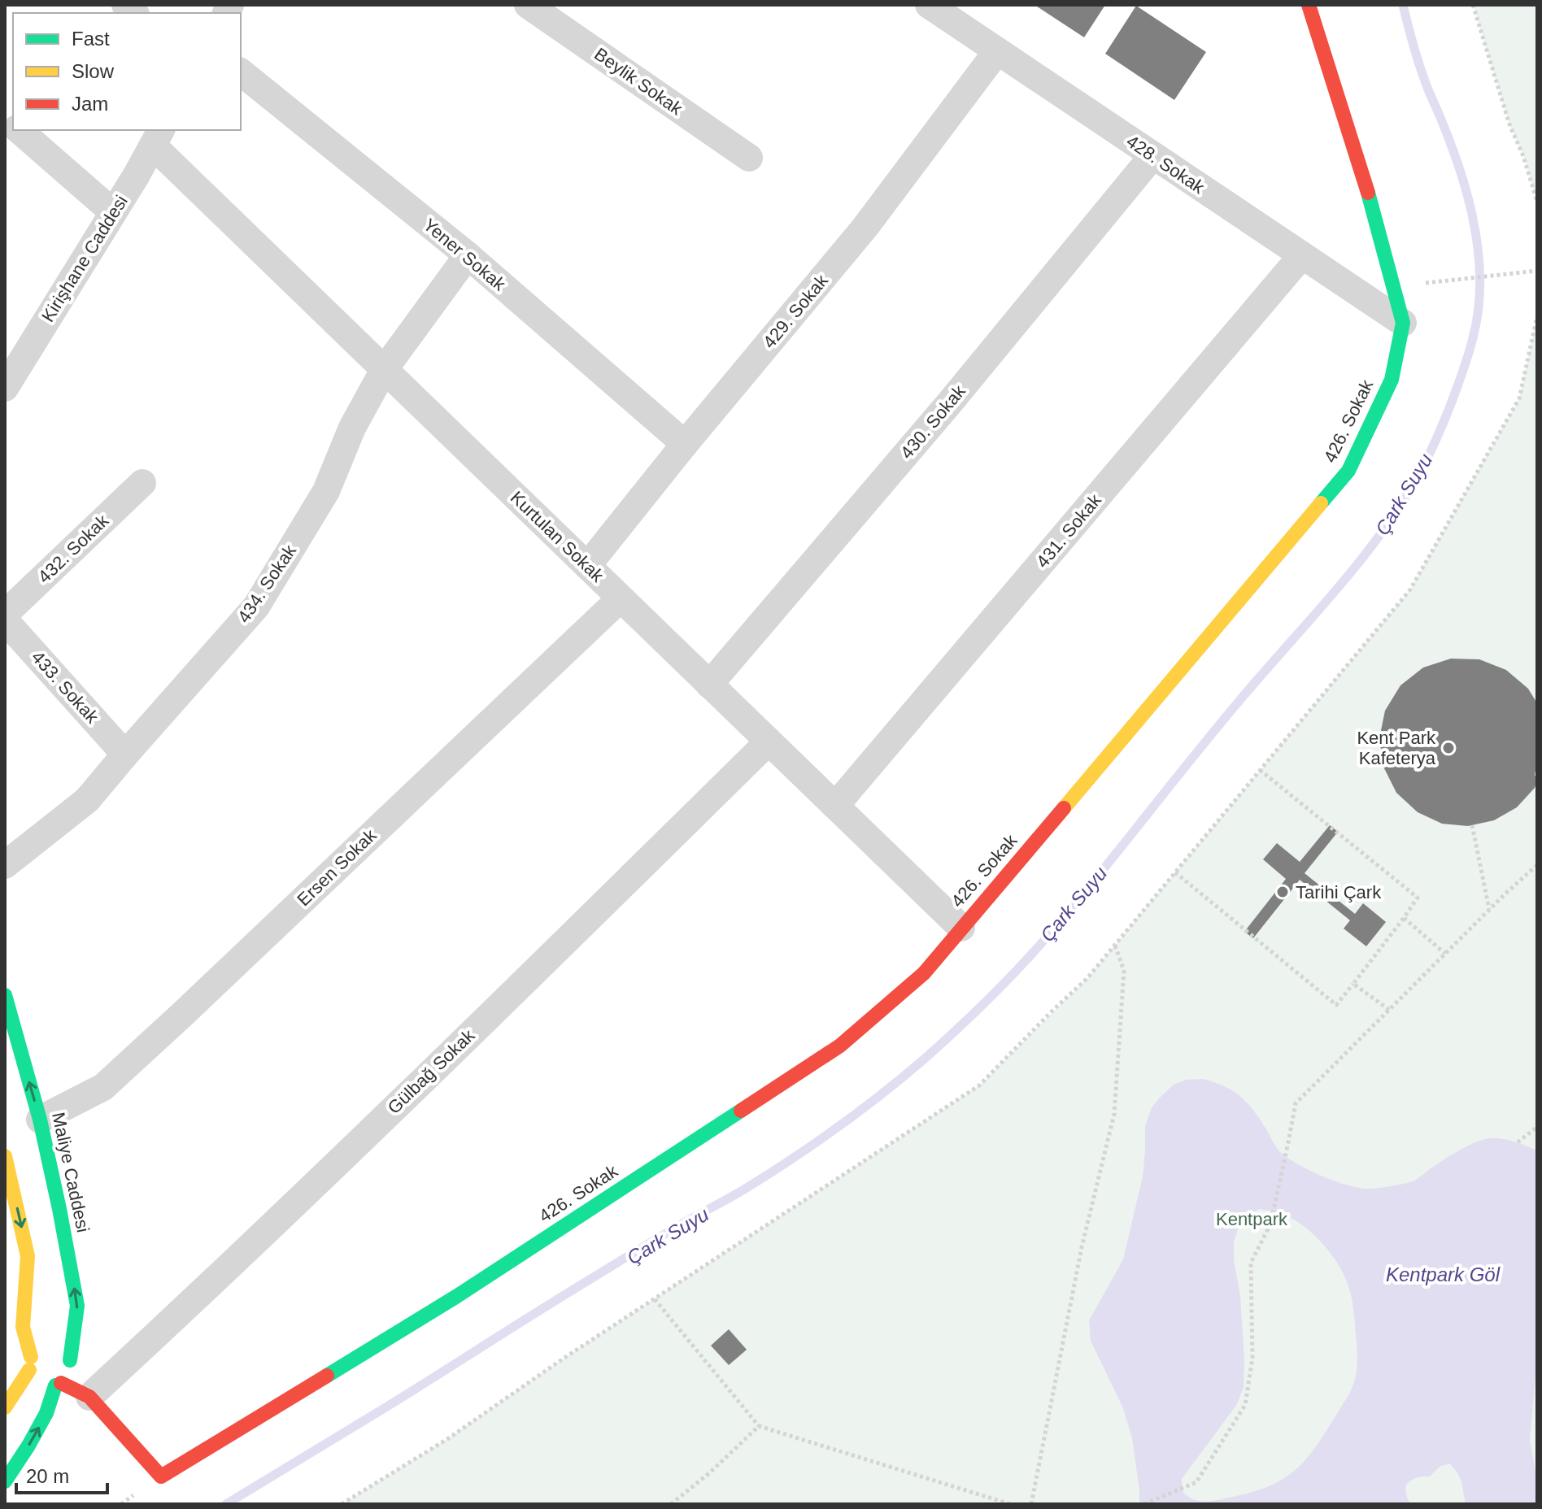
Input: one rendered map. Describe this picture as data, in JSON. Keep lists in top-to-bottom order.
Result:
{
  "streets": {
    "street": [
      "Beylik Sokak",
      "428. Sokak",
      "Yener Sokak",
      "Kirişhane Caddesi",
      "429. Sokak",
      "426. Sokak",
      "430. Sokak",
      "431. Sokak",
      "Kurtulan Sokak",
      "432. Sokak",
      "434. Sokak",
      "433. Sokak",
      "Ersen Sokak",
      "Gülbağ Sokak",
      "Maliye Caddesi"
    ]
  },
  "crossings": [
    ["428. Sokak", "429. Sokak"],
    ["428. Sokak", "426. Sokak"],
    ["428. Sokak", "430. Sokak"],
    ["428. Sokak", "431. Sokak"],
    ["Yener Sokak", "429. Sokak"],
    ["Yener Sokak", "434. Sokak"],
    ["Kirişhane Caddesi", "Kurtulan Sokak"],
    ["429. Sokak", "Kurtulan Sokak"],
    ["426. Sokak", "Kurtulan Sokak"],
    ["426. Sokak", "Gülbağ Sokak"],
    ["430. Sokak", "Kurtulan Sokak"],
    ["431. Sokak", "Kurtulan Sokak"],
    ["Kurtulan Sokak", "434. Sokak"],
    ["Kurtulan Sokak", "Ersen Sokak"],
    ["Kurtulan Sokak", "Gülbağ Sokak"],
    ["434. Sokak", "433. Sokak"],
    ["Ersen Sokak", "Maliye Caddesi"]
  ],
  "water": ["Çark Suyu", "Kentpark Göl"],
  "parks": ["Kentpark"],
  "places": ["Kent Park Kafeterya", "Tarihi Çark"],
  "legend": ["Fast", "Slow", "Jam"],
  "scale_bar": "20 m"
}
